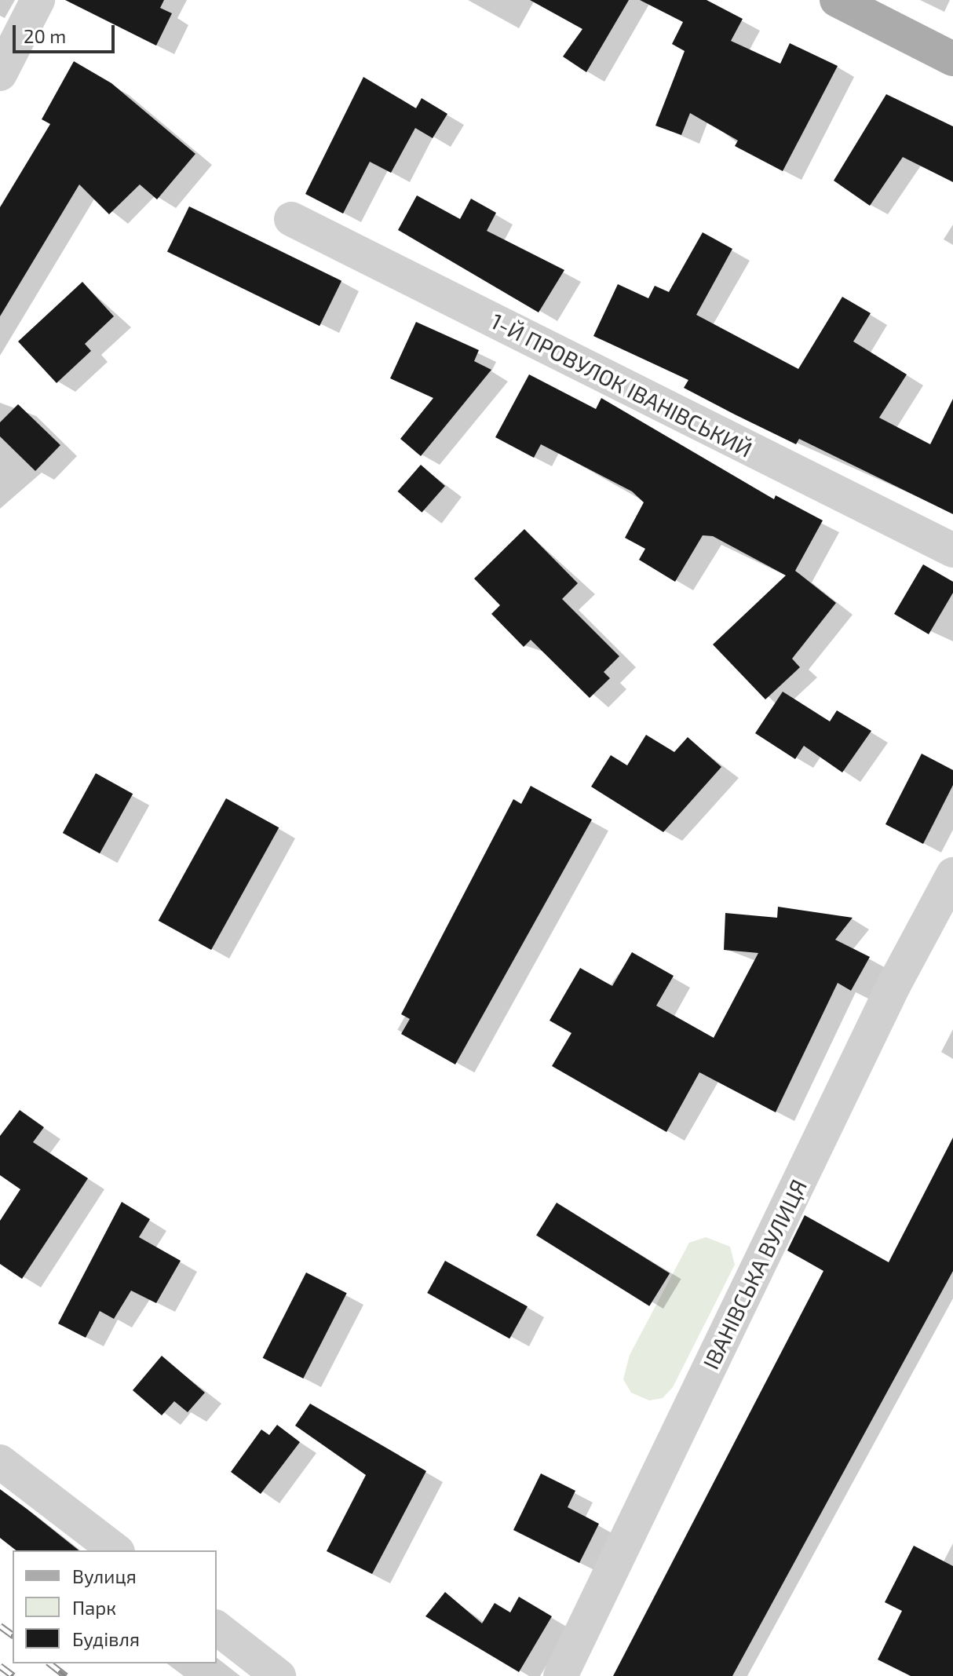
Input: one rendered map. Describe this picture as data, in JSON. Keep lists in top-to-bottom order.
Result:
{
  "streets": {
    "street": ["1-Й ПРОВУЛОК ІВАНІВСЬКИЙ", "ІВАНІВСЬКА ВУЛИЦЯ"]
  },
  "legend": ["Вулиця", "Парк", "Будівля"],
  "scale_bar": "20 m"
}
